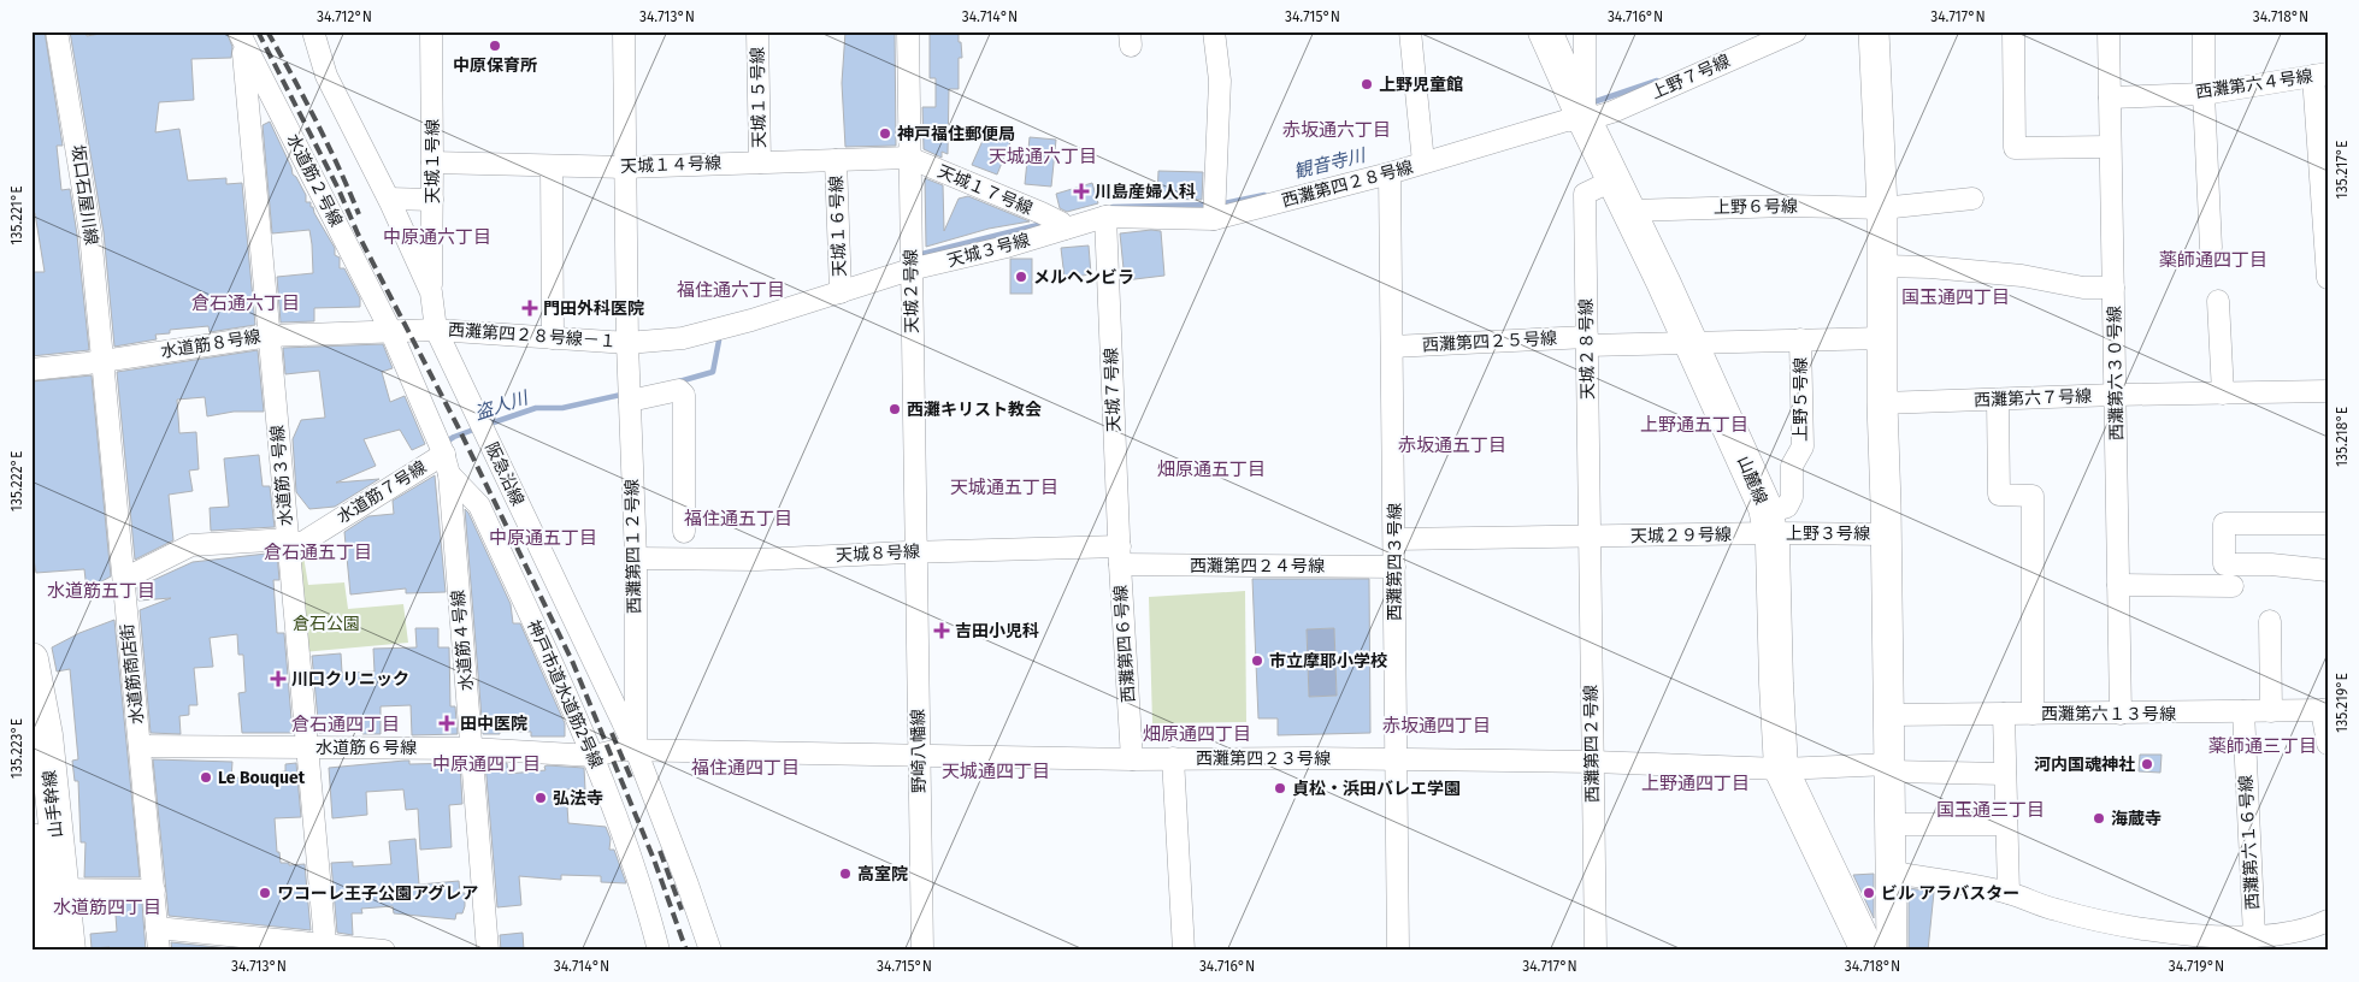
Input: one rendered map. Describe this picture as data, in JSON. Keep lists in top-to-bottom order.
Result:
{
  "streets": {
    "main road": ["山麓線", "山手幹線"],
    "street": [
      "上野７号線",
      "西灘第六４号線",
      "天城１５号線",
      "天城１号線",
      "天城１４号線",
      "水道筋２号線",
      "西灘第四２８号線",
      "天城１７号線",
      "坂口石屋川線",
      "上野６号線",
      "天城１６号線",
      "天城３号線",
      "天城２号線",
      "西灘第四２８号線－１",
      "西灘第四２５号線",
      "水道筋８号線",
      "天城２８号線",
      "西灘第六３０号線",
      "天城７号線",
      "西灘第六７号線",
      "上野５号線",
      "阪急沿線",
      "水道筋３号線",
      "水道筋７号線",
      "上野３号線",
      "天城２９号線",
      "西灘第四１２号線",
      "天城８号線",
      "西灘第四３号線",
      "西灘第四２４号線",
      "水道筋４号線",
      "西灘第四６号線",
      "水道筋商店街",
      "神戸市道水道筋2号線",
      "西灘第六１３号線",
      "西灘第四２号線",
      "水道筋６号線",
      "野崎八幡線",
      "西灘第四２３号線",
      "西灘第六１６号線"
    ]
  },
  "crossings": [
    ["上野７号線", "西灘第四２８号線"],
    ["上野７号線", "山麓線"],
    ["西灘第六４号線", "西灘第六３０号線"],
    ["天城１５号線", "天城１４号線"],
    ["天城１号線", "天城１４号線"],
    ["天城１号線", "阪急沿線"],
    ["天城１４号線", "天城１７号線"],
    ["天城１４号線", "天城１６号線"],
    ["天城１４号線", "天城２号線"],
    ["天城１４号線", "西灘第四１２号線"],
    ["水道筋２号線", "西灘第四２８号線－１"],
    ["水道筋２号線", "水道筋８号線"],
    ["水道筋２号線", "水道筋３号線"],
    ["水道筋２号線", "神戸市道水道筋2号線"],
    ["西灘第四２８号線", "天城３号線"],
    ["西灘第四２８号線", "天城７号線"],
    ["西灘第四２８号線", "山麓線"],
    ["西灘第四２８号線", "西灘第四３号線"],
    ["天城１７号線", "天城３号線"],
    ["天城１７号線", "天城２号線"],
    ["坂口石屋川線", "水道筋８号線"],
    ["坂口石屋川線", "水道筋商店街"],
    ["上野６号線", "山麓線"],
    ["天城１６号線", "天城３号線"],
    ["天城３号線", "天城２号線"],
    ["天城３号線", "西灘第四２８号線－１"],
    ["天城３号線", "天城７号線"],
    ["天城３号線", "西灘第四１２号線"],
    ["天城２号線", "天城８号線"],
    ["天城２号線", "野崎八幡線"],
    ["西灘第四２８号線－１", "水道筋８号線"],
    ["西灘第四２８号線－１", "阪急沿線"],
    ["西灘第四２８号線－１", "西灘第四１２号線"],
    ["西灘第四２８号線－１", "神戸市道水道筋2号線"],
    ["西灘第四２５号線", "天城２８号線"],
    ["西灘第四２５号線", "上野５号線"],
    ["西灘第四２５号線", "山麓線"],
    ["西灘第四２５号線", "西灘第四３号線"],
    ["水道筋８号線", "水道筋３号線"],
    ["水道筋８号線", "水道筋商店街"],
    ["水道筋８号線", "神戸市道水道筋2号線"],
    ["天城２８号線", "山麓線"],
    ["天城２８号線", "天城２９号線"],
    ["天城２８号線", "西灘第四２号線"],
    ["西灘第六３０号線", "西灘第六７号線"],
    ["西灘第六３０号線", "西灘第六１３号線"],
    ["天城７号線", "天城８号線"],
    ["天城７号線", "西灘第四２４号線"],
    ["天城７号線", "西灘第四６号線"],
    ["上野５号線", "山麓線"],
    ["上野５号線", "上野３号線"],
    ["上野５号線", "天城２９号線"],
    ["阪急沿線", "西灘第四１２号線"],
    ["阪急沿線", "水道筋６号線"],
    ["阪急沿線", "西灘第四２３号線"],
    ["水道筋３号線", "水道筋７号線"],
    ["水道筋３号線", "水道筋６号線"],
    ["山麓線", "上野３号線"],
    ["山麓線", "天城２９号線"],
    ["山麓線", "西灘第四２３号線"],
    ["水道筋７号線", "水道筋４号線"],
    ["水道筋７号線", "水道筋商店街"],
    ["水道筋７号線", "神戸市道水道筋2号線"],
    ["上野３号線", "天城２９号線"],
    ["天城２９号線", "西灘第四２号線"],
    ["西灘第四１２号線", "天城８号線"],
    ["西灘第四１２号線", "水道筋６号線"],
    ["西灘第四１２号線", "西灘第四２３号線"],
    ["天城８号線", "西灘第四２４号線"],
    ["天城８号線", "西灘第四６号線"],
    ["天城８号線", "野崎八幡線"],
    ["西灘第四３号線", "西灘第四２４号線"],
    ["西灘第四３号線", "西灘第四２３号線"],
    ["西灘第四２４号線", "西灘第四６号線"],
    ["水道筋４号線", "神戸市道水道筋2号線"],
    ["水道筋４号線", "水道筋６号線"],
    ["西灘第四６号線", "西灘第四２３号線"],
    ["水道筋商店街", "水道筋６号線"],
    ["神戸市道水道筋2号線", "水道筋６号線"],
    ["西灘第六１３号線", "西灘第六１６号線"],
    ["西灘第四２号線", "西灘第四２３号線"],
    ["水道筋６号線", "西灘第四２３号線"],
    ["野崎八幡線", "西灘第四２３号線"]
  ],
  "districts": [
    "赤坂通六丁目",
    "天城通六丁目",
    "中原通六丁目",
    "薬師通四丁目",
    "福住通六丁目",
    "国玉通四丁目",
    "倉石通六丁目",
    "上野通五丁目",
    "赤坂通五丁目",
    "畑原通五丁目",
    "天城通五丁目",
    "福住通五丁目",
    "中原通五丁目",
    "倉石通五丁目",
    "水道筋五丁目",
    "倉石通四丁目",
    "赤坂通四丁目",
    "畑原通四丁目",
    "薬師通三丁目",
    "中原通四丁目",
    "福住通四丁目",
    "天城通四丁目",
    "上野通四丁目",
    "国玉通三丁目",
    "水道筋四丁目"
  ],
  "water": ["観音寺川", "盗人川"],
  "parks": ["倉石公園"],
  "places": {
    "other": [
      "中原保育所",
      "上野児童館",
      "神戸福住郵便局",
      "メルヘンビラ",
      "西灘キリスト教会",
      "市立摩耶小学校",
      "河内国魂神社",
      "Le Bouquet",
      "貞松・浜田バレエ学園",
      "弘法寺",
      "海蔵寺",
      "高室院",
      "ワコーレ王子公園アグレア",
      "ビル アラバスター"
    ],
    "health": [
      "川島産婦人科",
      "門田外科医院",
      "吉田小児科",
      "川口クリニック",
      "田中医院"
    ]
  },
  "coordinates": [
    "34.712°N",
    "34.713°N",
    "34.714°N",
    "34.715°N",
    "34.716°N",
    "34.717°N",
    "34.718°N",
    "135.217°E",
    "135.221°E",
    "135.218°E",
    "135.222°E",
    "135.219°E",
    "135.223°E",
    "34.719°N"
  ]
}
